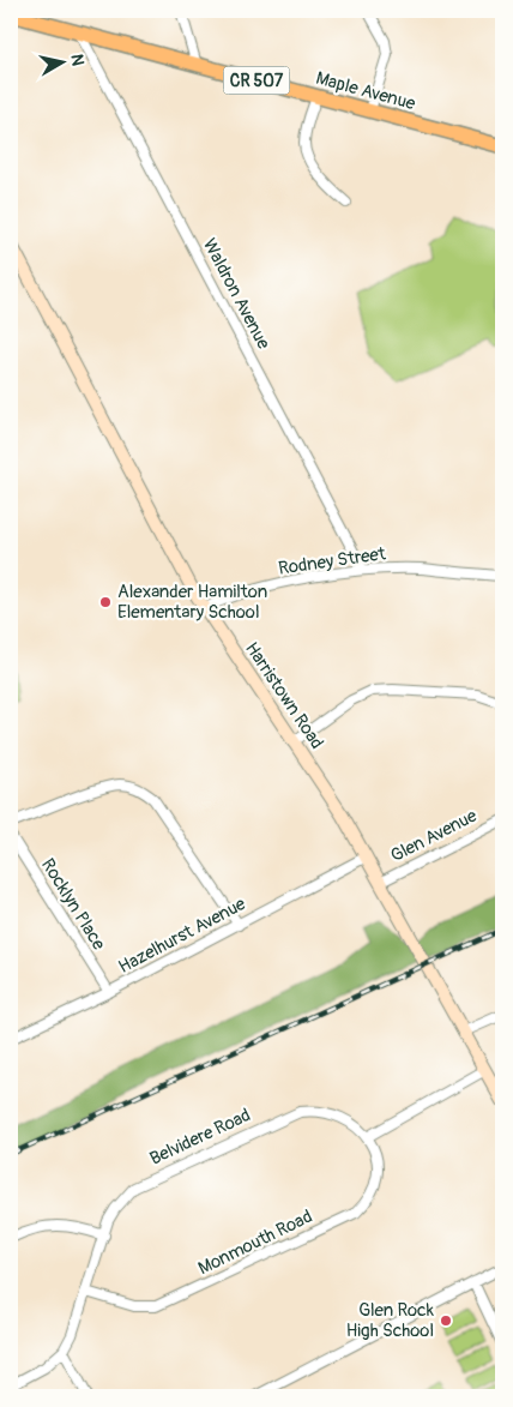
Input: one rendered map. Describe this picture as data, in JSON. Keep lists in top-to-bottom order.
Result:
{
  "streets": {
    "main road": ["CR 507", "Maple Avenue"],
    "street": [
      "Waldron Avenue",
      "Rodney Street",
      "Harristown Road",
      "Glen Avenue",
      "Rocklyn Place",
      "Hazelhurst Avenue",
      "Belvidere Road",
      "Monmouth Road"
    ]
  },
  "crossings": [
    ["Maple Avenue", "Waldron Avenue"],
    ["Waldron Avenue", "Rodney Street"],
    ["Rodney Street", "Harristown Road"],
    ["Harristown Road", "Glen Avenue"],
    ["Harristown Road", "Hazelhurst Avenue"],
    ["Rocklyn Place", "Hazelhurst Avenue"],
    ["Belvidere Road", "Monmouth Road"]
  ],
  "places": ["Alexander Hamilton Elementary School", "Glen Rock High School"],
  "north": "right"
}
